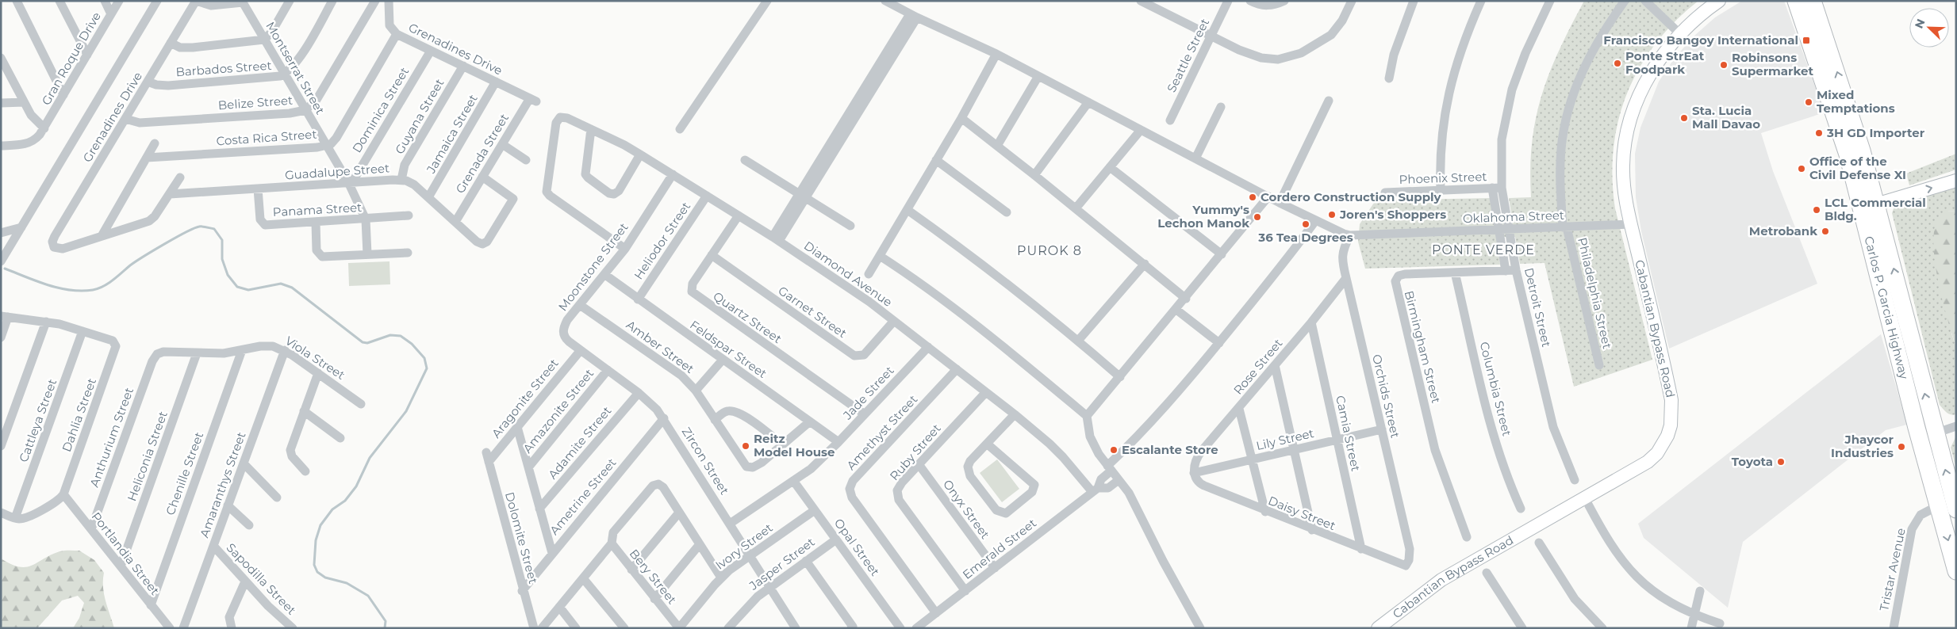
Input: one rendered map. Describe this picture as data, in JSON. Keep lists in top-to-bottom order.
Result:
{
  "streets": {
    "highway": ["Carlos P. Garcia Highway"],
    "main road": ["Cabantian Bypass Road"],
    "street": [
      "Grenadines Drive",
      "Seattle Street",
      "Gran Roque Drive",
      "Montserrat Street",
      "Barbados Street",
      "Belize Street",
      "Dominica Street",
      "Guyana Street",
      "Jamaica Street",
      "Costa Rica Street",
      "Grenada Street",
      "Guadalupe Street",
      "Phoenix Street",
      "Panama Street",
      "Oklahoma Street",
      "Heliodor Street",
      "Moonstone Street",
      "Diamond Avenue",
      "Philadelphia Street",
      "Detroit Street",
      "Garnet Street",
      "Quartz Street",
      "Amber Street",
      "Birmingham Street",
      "Feldspar Street",
      "Viola Street",
      "Rose Street",
      "Columbia Street",
      "Jade Street",
      "Orchids Street",
      "Aragonite Street",
      "Amazonite Street",
      "Dahlia Street",
      "Cattleya Street",
      "Amethyst Street",
      "Camia Street",
      "Anthurium Street",
      "Lily Street",
      "Adamite Street",
      "Ruby Street",
      "Heliconia Street",
      "Zircon Street",
      "Chenille Street",
      "Amaranthys Street",
      "Ametrine Street",
      "Onyx Street",
      "Daisy Street",
      "Dolomite Street",
      "Ivory Street",
      "Opal Street",
      "Emerald Street",
      "Portlandia Street",
      "Jasper Street",
      "Tristar Avenue",
      "Bery Street",
      "Sapodilla Street"
    ]
  },
  "crossings": [
    ["Grenadines Drive", "Barbados Street"],
    ["Grenadines Drive", "Belize Street"],
    ["Grenadines Drive", "Dominica Street"],
    ["Grenadines Drive", "Guyana Street"],
    ["Grenadines Drive", "Jamaica Street"],
    ["Grenadines Drive", "Costa Rica Street"],
    ["Grenadines Drive", "Grenada Street"],
    ["Montserrat Street", "Barbados Street"],
    ["Montserrat Street", "Belize Street"],
    ["Montserrat Street", "Dominica Street"],
    ["Montserrat Street", "Costa Rica Street"],
    ["Montserrat Street", "Guadalupe Street"],
    ["Montserrat Street", "Panama Street"],
    ["Dominica Street", "Guadalupe Street"],
    ["Guyana Street", "Guadalupe Street"],
    ["Jamaica Street", "Guadalupe Street"],
    ["Grenada Street", "Guadalupe Street"],
    ["Guadalupe Street", "Panama Street"],
    ["Phoenix Street", "Detroit Street"],
    ["Oklahoma Street", "Philadelphia Street"],
    ["Oklahoma Street", "Detroit Street"],
    ["Oklahoma Street", "Cabantian Bypass Road"],
    ["Oklahoma Street", "Orchids Street"],
    ["Heliodor Street", "Diamond Avenue"],
    ["Heliodor Street", "Feldspar Street"],
    ["Moonstone Street", "Diamond Avenue"],
    ["Moonstone Street", "Amber Street"],
    ["Moonstone Street", "Feldspar Street"],
    ["Moonstone Street", "Zircon Street"],
    ["Diamond Avenue", "Garnet Street"],
    ["Diamond Avenue", "Quartz Street"],
    ["Diamond Avenue", "Jade Street"],
    ["Diamond Avenue", "Amethyst Street"],
    ["Diamond Avenue", "Ruby Street"],
    ["Diamond Avenue", "Emerald Street"],
    ["Detroit Street", "Birmingham Street"],
    ["Carlos P. Garcia Highway", "Tristar Avenue"],
    ["Garnet Street", "Quartz Street"],
    ["Quartz Street", "Jade Street"],
    ["Amber Street", "Feldspar Street"],
    ["Birmingham Street", "Columbia Street"],
    ["Feldspar Street", "Jade Street"],
    ["Viola Street", "Anthurium Street"],
    ["Viola Street", "Heliconia Street"],
    ["Viola Street", "Chenille Street"],
    ["Viola Street", "Amaranthys Street"],
    ["Rose Street", "Orchids Street"],
    ["Rose Street", "Camia Street"],
    ["Rose Street", "Lily Street"],
    ["Rose Street", "Daisy Street"],
    ["Jade Street", "Zircon Street"],
    ["Jade Street", "Opal Street"],
    ["Orchids Street", "Lily Street"],
    ["Orchids Street", "Daisy Street"],
    ["Aragonite Street", "Zircon Street"],
    ["Aragonite Street", "Dolomite Street"],
    ["Amazonite Street", "Zircon Street"],
    ["Dahlia Street", "Cattleya Street"],
    ["Dahlia Street", "Portlandia Street"],
    ["Amethyst Street", "Emerald Street"],
    ["Camia Street", "Lily Street"],
    ["Camia Street", "Daisy Street"],
    ["Anthurium Street", "Portlandia Street"],
    ["Lily Street", "Daisy Street"],
    ["Adamite Street", "Zircon Street"],
    ["Ruby Street", "Onyx Street"],
    ["Ruby Street", "Emerald Street"],
    ["Heliconia Street", "Portlandia Street"],
    ["Zircon Street", "Ametrine Street"],
    ["Zircon Street", "Ivory Street"],
    ["Zircon Street", "Jasper Street"],
    ["Chenille Street", "Portlandia Street"],
    ["Amaranthys Street", "Sapodilla Street"],
    ["Ametrine Street", "Dolomite Street"],
    ["Onyx Street", "Emerald Street"],
    ["Ivory Street", "Opal Street"],
    ["Ivory Street", "Bery Street"],
    ["Opal Street", "Jasper Street"]
  ],
  "districts": ["PONTE VERDE", "PUROK 8"],
  "places": {
    "transit": ["Francisco Bangoy International"],
    "other": [
      "Ponte StrEat Foodpark",
      "Robinsons Supermarket",
      "Mixed Temptations",
      "Sta. Lucia Mall Davao",
      "3H GD Importer",
      "Office of the Civil Defense XI",
      "Cordero Construction Supply",
      "LCL Commercial Bldg.",
      "Joren's Shoppers",
      "Yummy's Lechon Manok",
      "36 Tea Degrees",
      "Metrobank",
      "Reitz Model House",
      "Jhaycor Industries",
      "Escalante Store",
      "Toyota"
    ]
  },
  "north": "top left"
}
